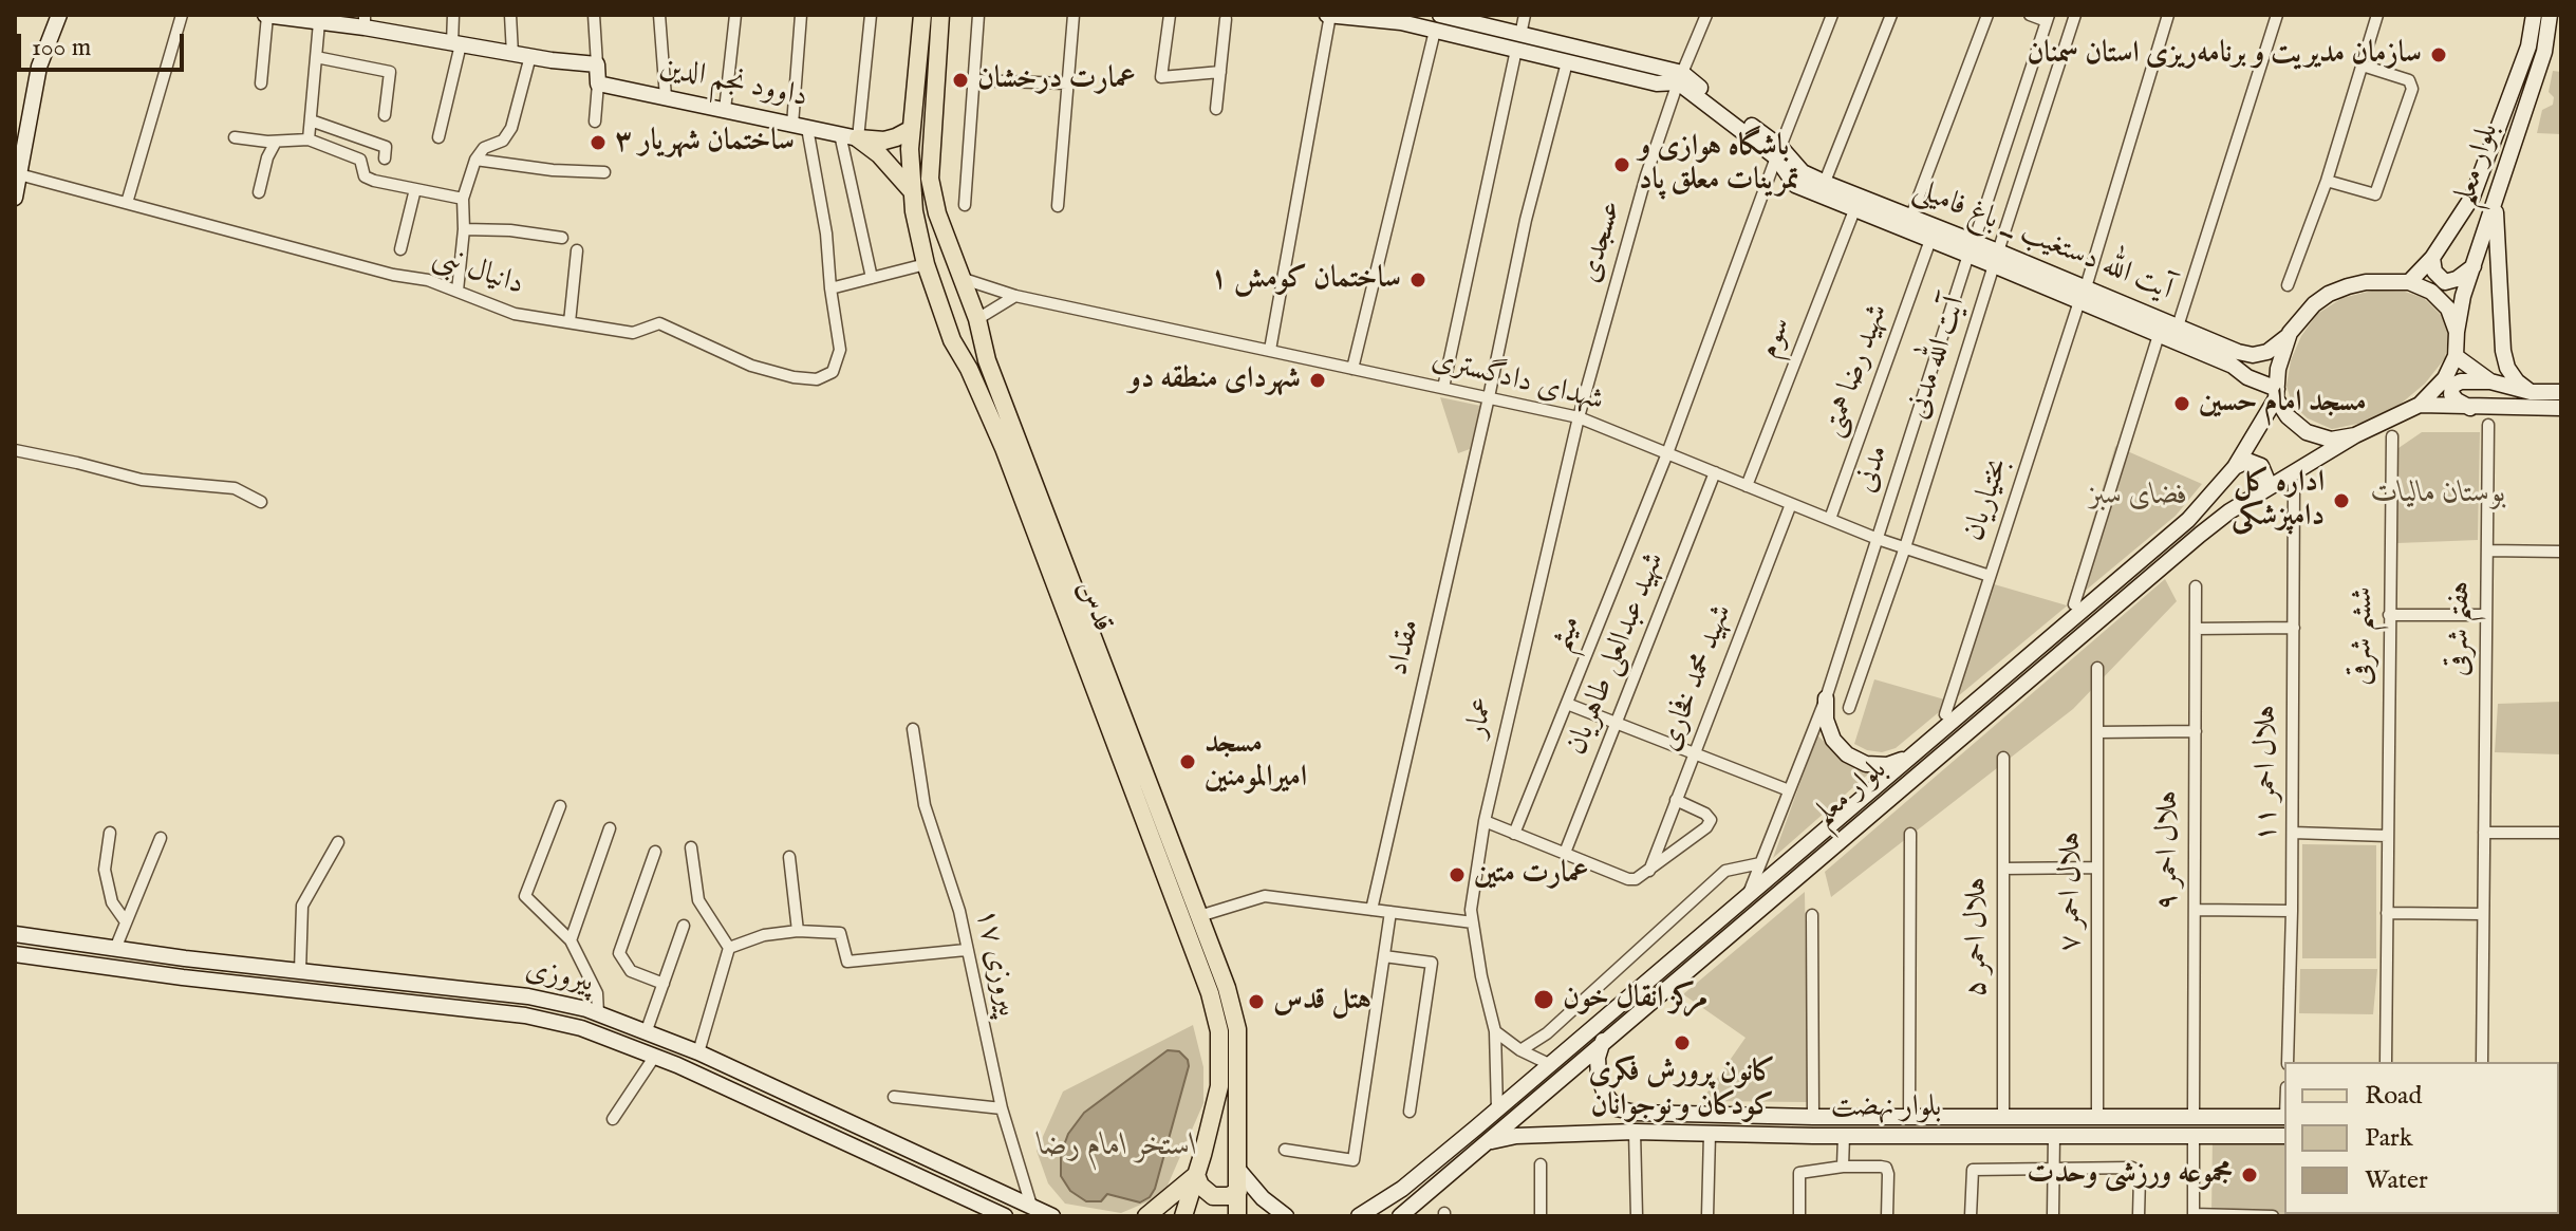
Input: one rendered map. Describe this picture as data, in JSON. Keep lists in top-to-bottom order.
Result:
{
  "streets": {
    "main road": [
      "داوود نجم الدین",
      "بلوار معلم",
      "آیت الله دستغیب _ باغ فامیلی",
      "قدس",
      "پیروزی",
      "بلوار نهضت"
    ],
    "street": [
      "عسجدی",
      "دانیال نبی",
      "سوم",
      "آیت الله مدنی",
      "شهید رضا همتی",
      "شهدای دادگستری",
      "مدنی",
      "بختیاریان",
      "هفتم شرقی",
      "میثم",
      "ششم شرقی",
      "مقداد",
      "شهید عبدالعلی طاهریان",
      "شهید محمد فخاری",
      "عمار",
      "هلال احمر ۱۱",
      "هلال احمر ۹",
      "هلال احمر ۷",
      "هلال احمر ۵",
      "پیروزی ۱۷"
    ]
  },
  "crossings": [
    ["داوود نجم الدین", "دانیال نبی"],
    ["بلوار معلم", "آیت الله دستغیب _ باغ فامیلی"],
    ["بلوار معلم", "مدنی"],
    ["بلوار معلم", "عمار"],
    ["بلوار معلم", "بلوار نهضت"],
    ["آیت الله دستغیب _ باغ فامیلی", "سوم"],
    ["آیت الله دستغیب _ باغ فامیلی", "آیت الله مدنی"],
    ["آیت الله دستغیب _ باغ فامیلی", "شهید رضا همتی"],
    ["آیت الله دستغیب _ باغ فامیلی", "مدنی"],
    ["آیت الله دستغیب _ باغ فامیلی", "بختیاریان"],
    ["آیت الله دستغیب _ باغ فامیلی", "میثم"],
    ["عسجدی", "شهدای دادگستری"],
    ["عسجدی", "عمار"],
    ["سوم", "شهدای دادگستری"],
    ["آیت الله مدنی", "شهدای دادگستری"],
    ["شهید رضا همتی", "شهدای دادگستری"],
    ["شهدای دادگستری", "مدنی"],
    ["شهدای دادگستری", "بختیاریان"],
    ["شهدای دادگستری", "قدس"],
    ["شهدای دادگستری", "میثم"],
    ["شهدای دادگستری", "مقداد"],
    ["شهدای دادگستری", "شهید عبدالعلی طاهریان"],
    ["شهدای دادگستری", "شهید محمد فخاری"],
    ["شهدای دادگستری", "عمار"],
    ["هلال احمر ۹", "بلوار نهضت"],
    ["هلال احمر ۷", "بلوار نهضت"],
    ["هلال احمر ۵", "بلوار نهضت"],
    ["پیروزی ۱۷", "پیروزی"]
  ],
  "water": ["استخر امام رضا"],
  "parks": ["بوستان مالیات", "فضای سبز"],
  "places": [
    "سازمان مدیریت و برنامه‌ریزی استان سمنان",
    "عمارت درخشان",
    "ساختمان شهریار ۳",
    "باشگاه هوازی و تمرینات معلق پاد",
    "ساختمان کومش ۱",
    "شهردای منطقه دو",
    "مسجد امام حسین",
    "اداره کل دامپزشکی",
    "مسجد امیرالمومنین",
    "عمارت متین",
    "مرکز انقال خون",
    "هتل قدس",
    "کانون پرورش فکری کودکان و نوجوانان",
    "مجموعه ورزشی وحدت"
  ],
  "legend": ["Road", "Park", "Water"],
  "scale_bar": "100 m"
}
